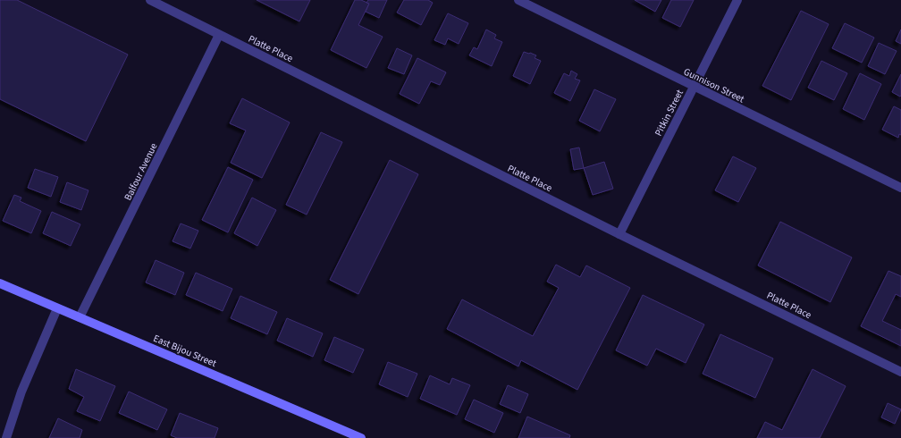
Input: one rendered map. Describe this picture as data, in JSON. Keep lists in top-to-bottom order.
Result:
{
  "streets": {
    "street": [
      "Platte Place",
      "Gunnison Street",
      "Pitkin Street",
      "Balfour Avenue",
      "East Bijou Street"
    ]
  },
  "crossings": [
    ["Platte Place", "Pitkin Street"],
    ["Platte Place", "Balfour Avenue"],
    ["Gunnison Street", "Pitkin Street"],
    ["Balfour Avenue", "East Bijou Street"]
  ]
}
